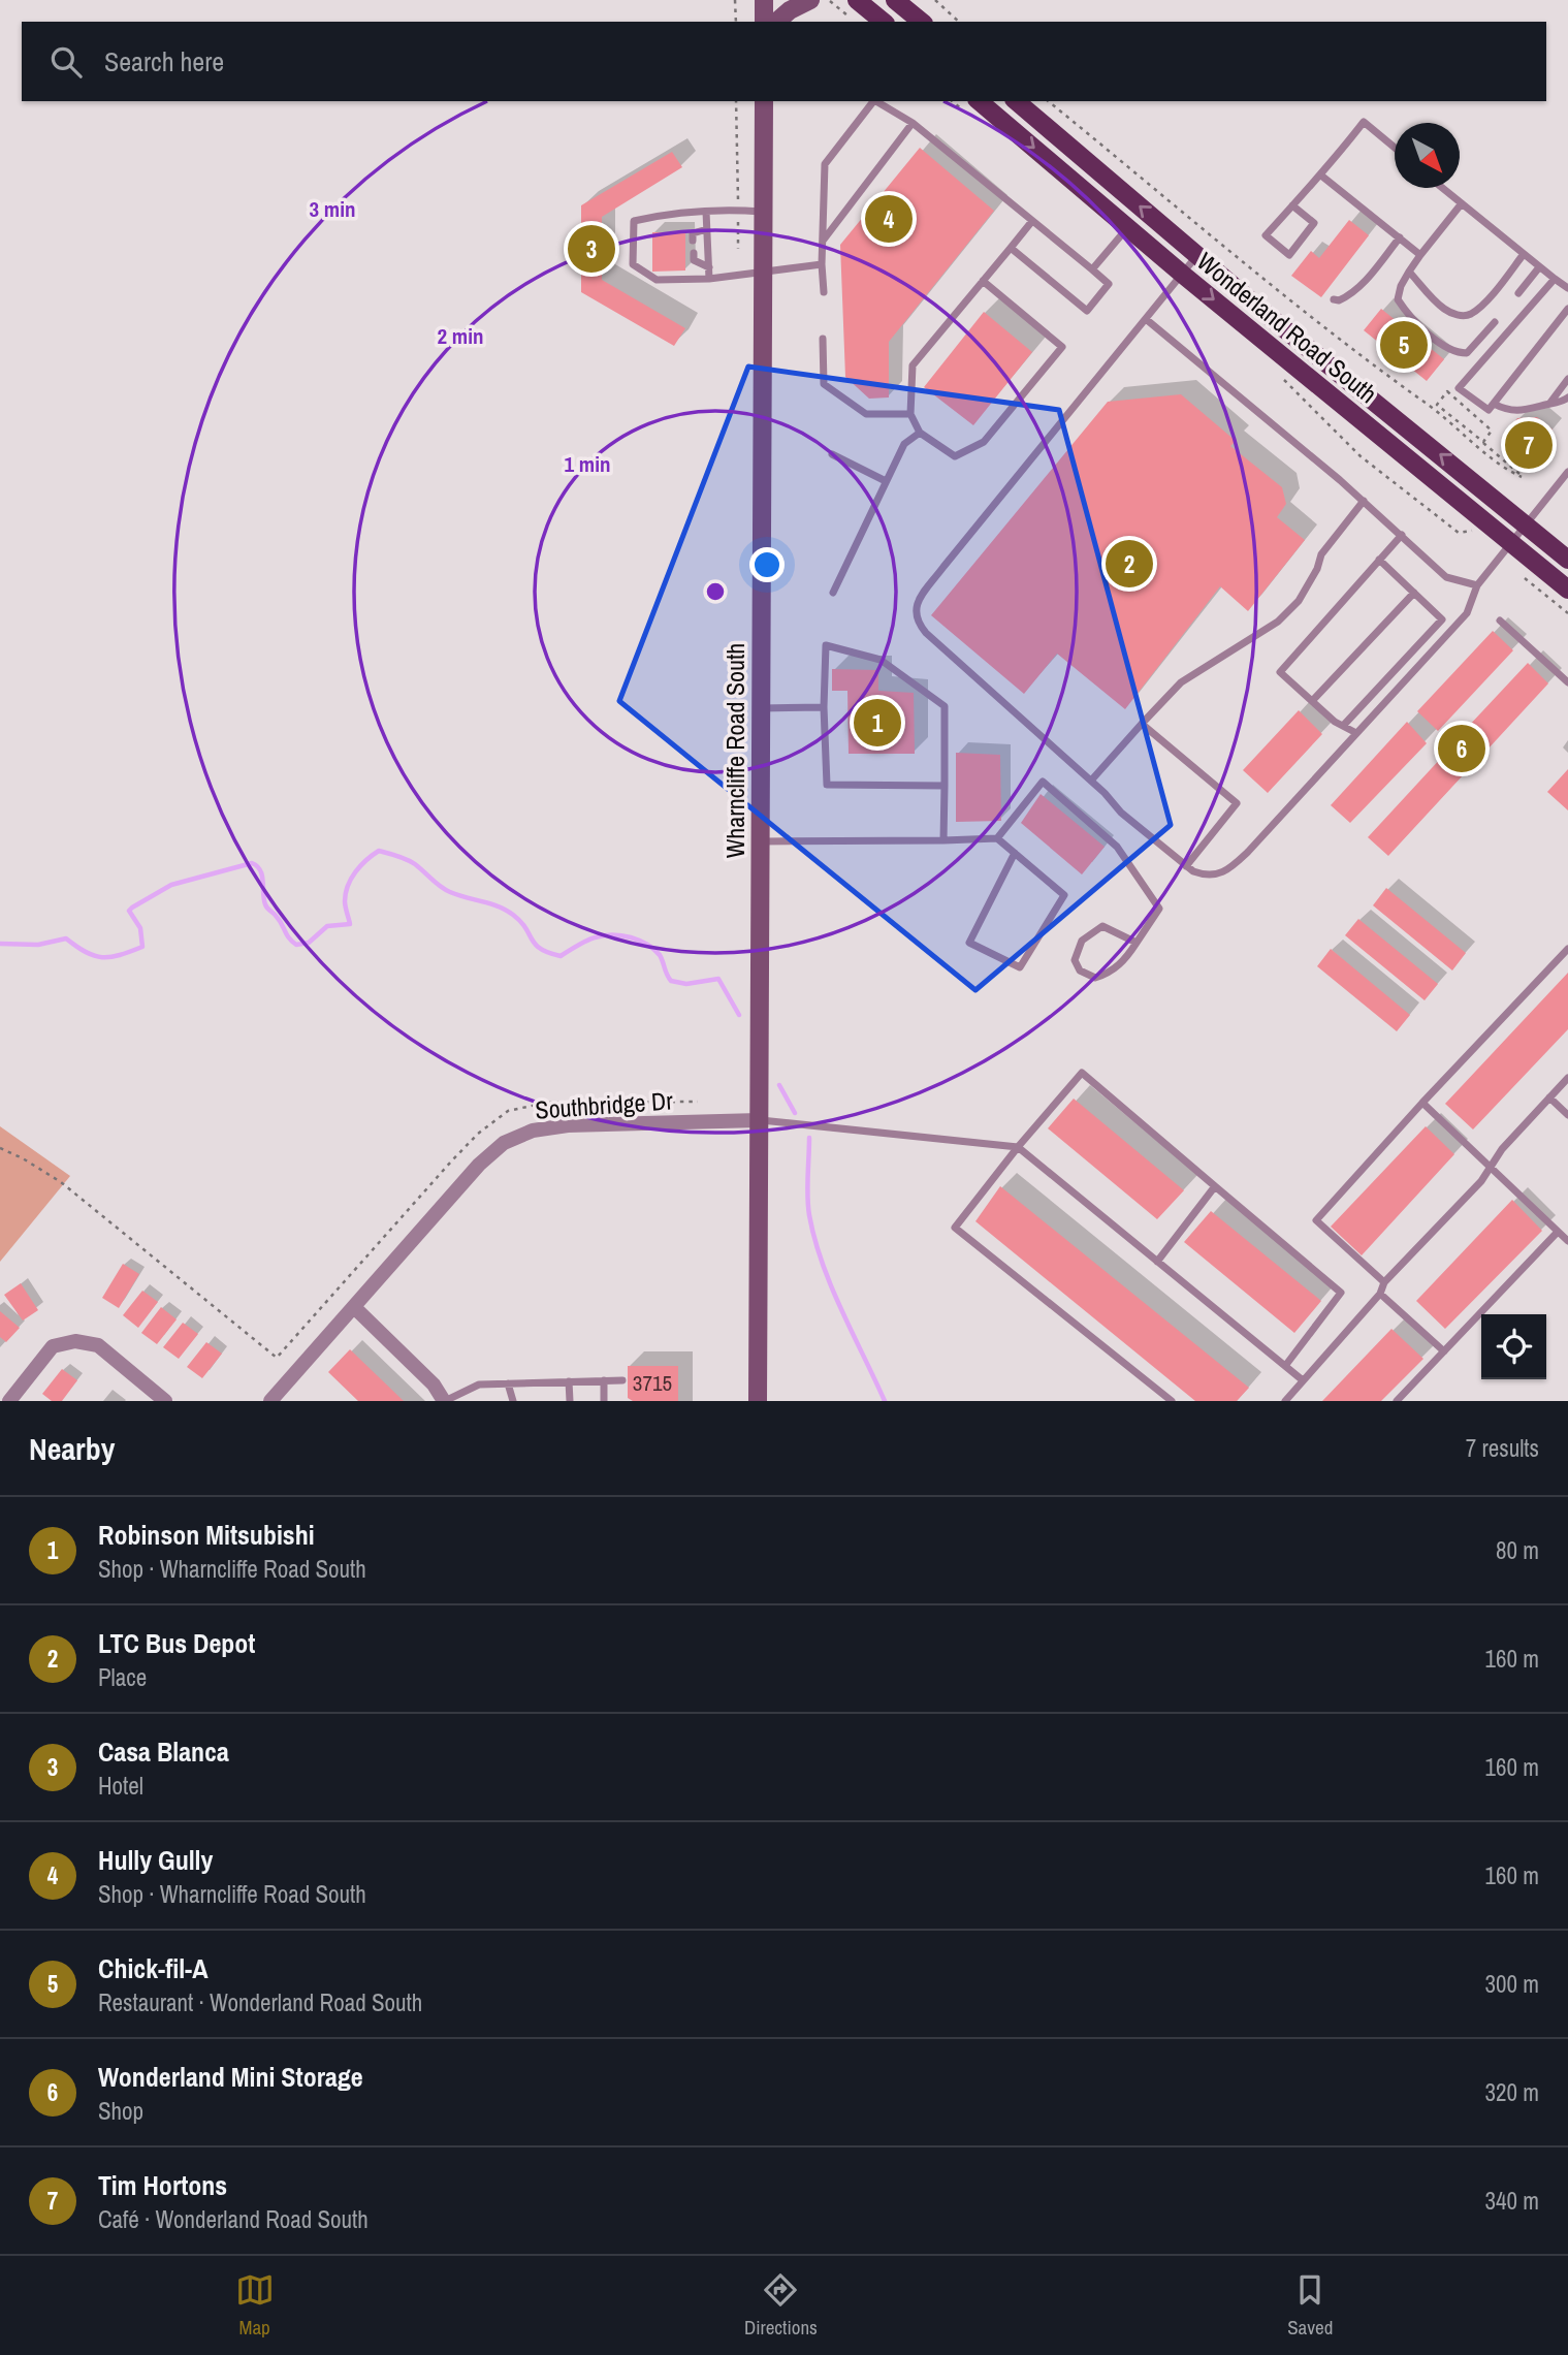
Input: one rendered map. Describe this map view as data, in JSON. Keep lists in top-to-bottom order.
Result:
{
  "streets": {
    "main road": ["Wonderland Road South", "Wharncliffe Road South"],
    "street": ["Southbridge Dr"]
  },
  "crossings": [
    ["Wharncliffe Road South", "Southbridge Dr"]
  ],
  "house_numbers": ["3715"],
  "north": "bottom right",
  "page": {
    "search": "Search here",
    "pins": [
      "4",
      "3",
      "5",
      "7",
      "2",
      "1",
      "6"
    ],
    "heading": ["Nearby", "7 results"],
    "list": [
      {
        "mark": "1",
        "name": "Robinson Mitsubishi",
        "note": "Shop · Wharncliffe Road South",
        "value": "80 m"
      },
      {
        "mark": "2",
        "name": "LTC Bus Depot",
        "note": "Place",
        "value": "160 m"
      },
      {
        "mark": "3",
        "name": "Casa Blanca",
        "note": "Hotel",
        "value": "160 m"
      },
      {
        "mark": "4",
        "name": "Hully Gully",
        "note": "Shop · Wharncliffe Road South",
        "value": "160 m"
      },
      {
        "mark": "5",
        "name": "Chick-fil-A",
        "note": "Restaurant · Wonderland Road South",
        "value": "300 m"
      },
      {
        "mark": "6",
        "name": "Wonderland Mini Storage",
        "note": "Shop",
        "value": "320 m"
      },
      {
        "mark": "7",
        "name": "Tim Hortons",
        "note": "Café · Wonderland Road South",
        "value": "340 m"
      }
    ],
    "nav": ["Map", "Directions", "Saved"]
  },
  "rings": ["3 min", "2 min", "1 min"]
}
